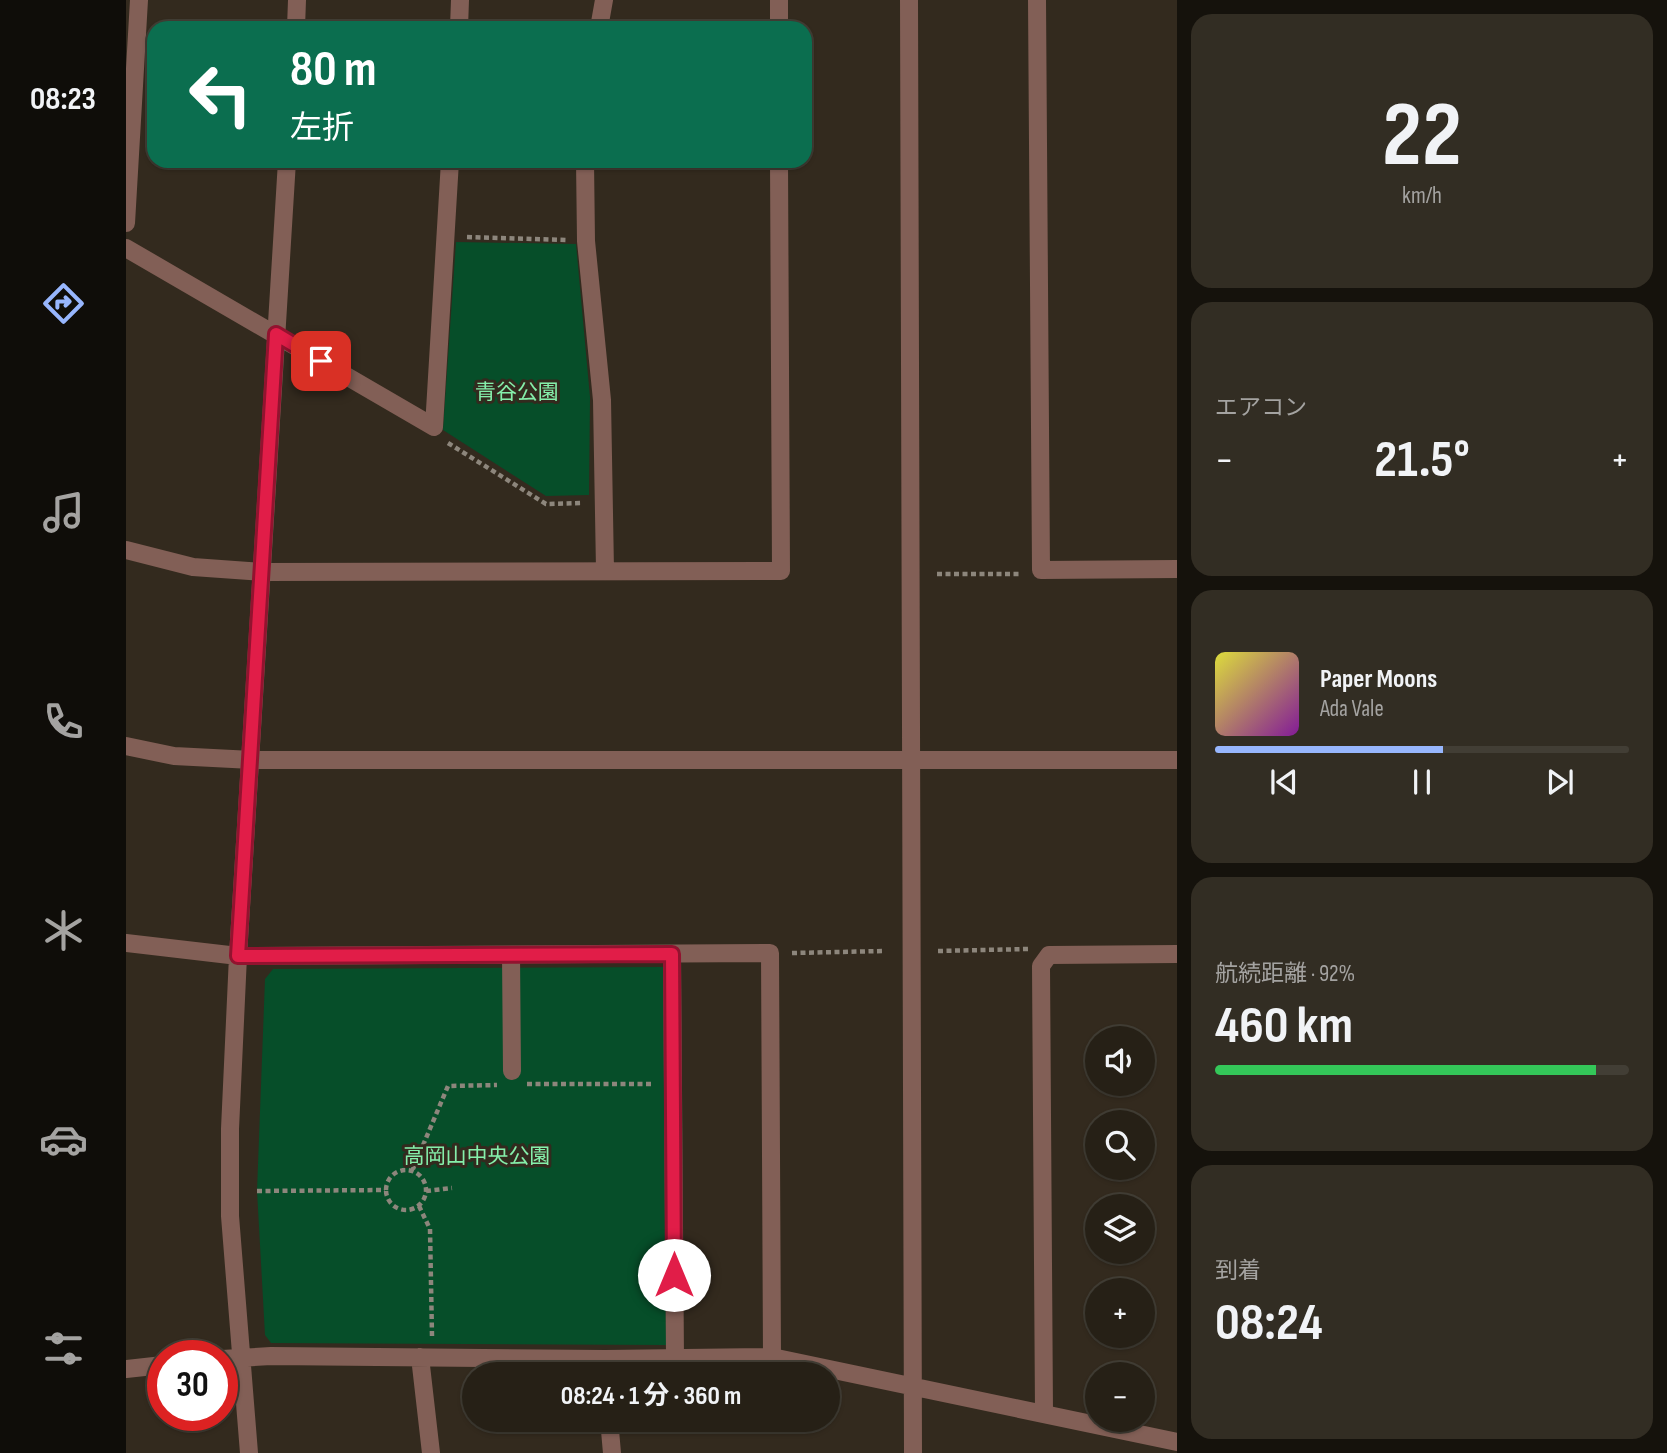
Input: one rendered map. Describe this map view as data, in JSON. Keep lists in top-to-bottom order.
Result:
{
  "parks": ["青谷公園", "高岡山中央公園"],
  "page": {
    "tabs": "08:23",
    "tile": [
      ["22", "km/h"],
      "エアコン",
      ["航続距離 · 92%", "460 km"],
      ["到着", "08:24"]
    ],
    "turn": ["80 m", "左折"],
    "heat": ["−", "21.5°", "+"],
    "song": ["Paper Moons", "Ada Vale"],
    "map_buttons": ["+", "−"],
    "limit": "30",
    "trip": "08:24 · 1 分 · 360 m"
  }
}
